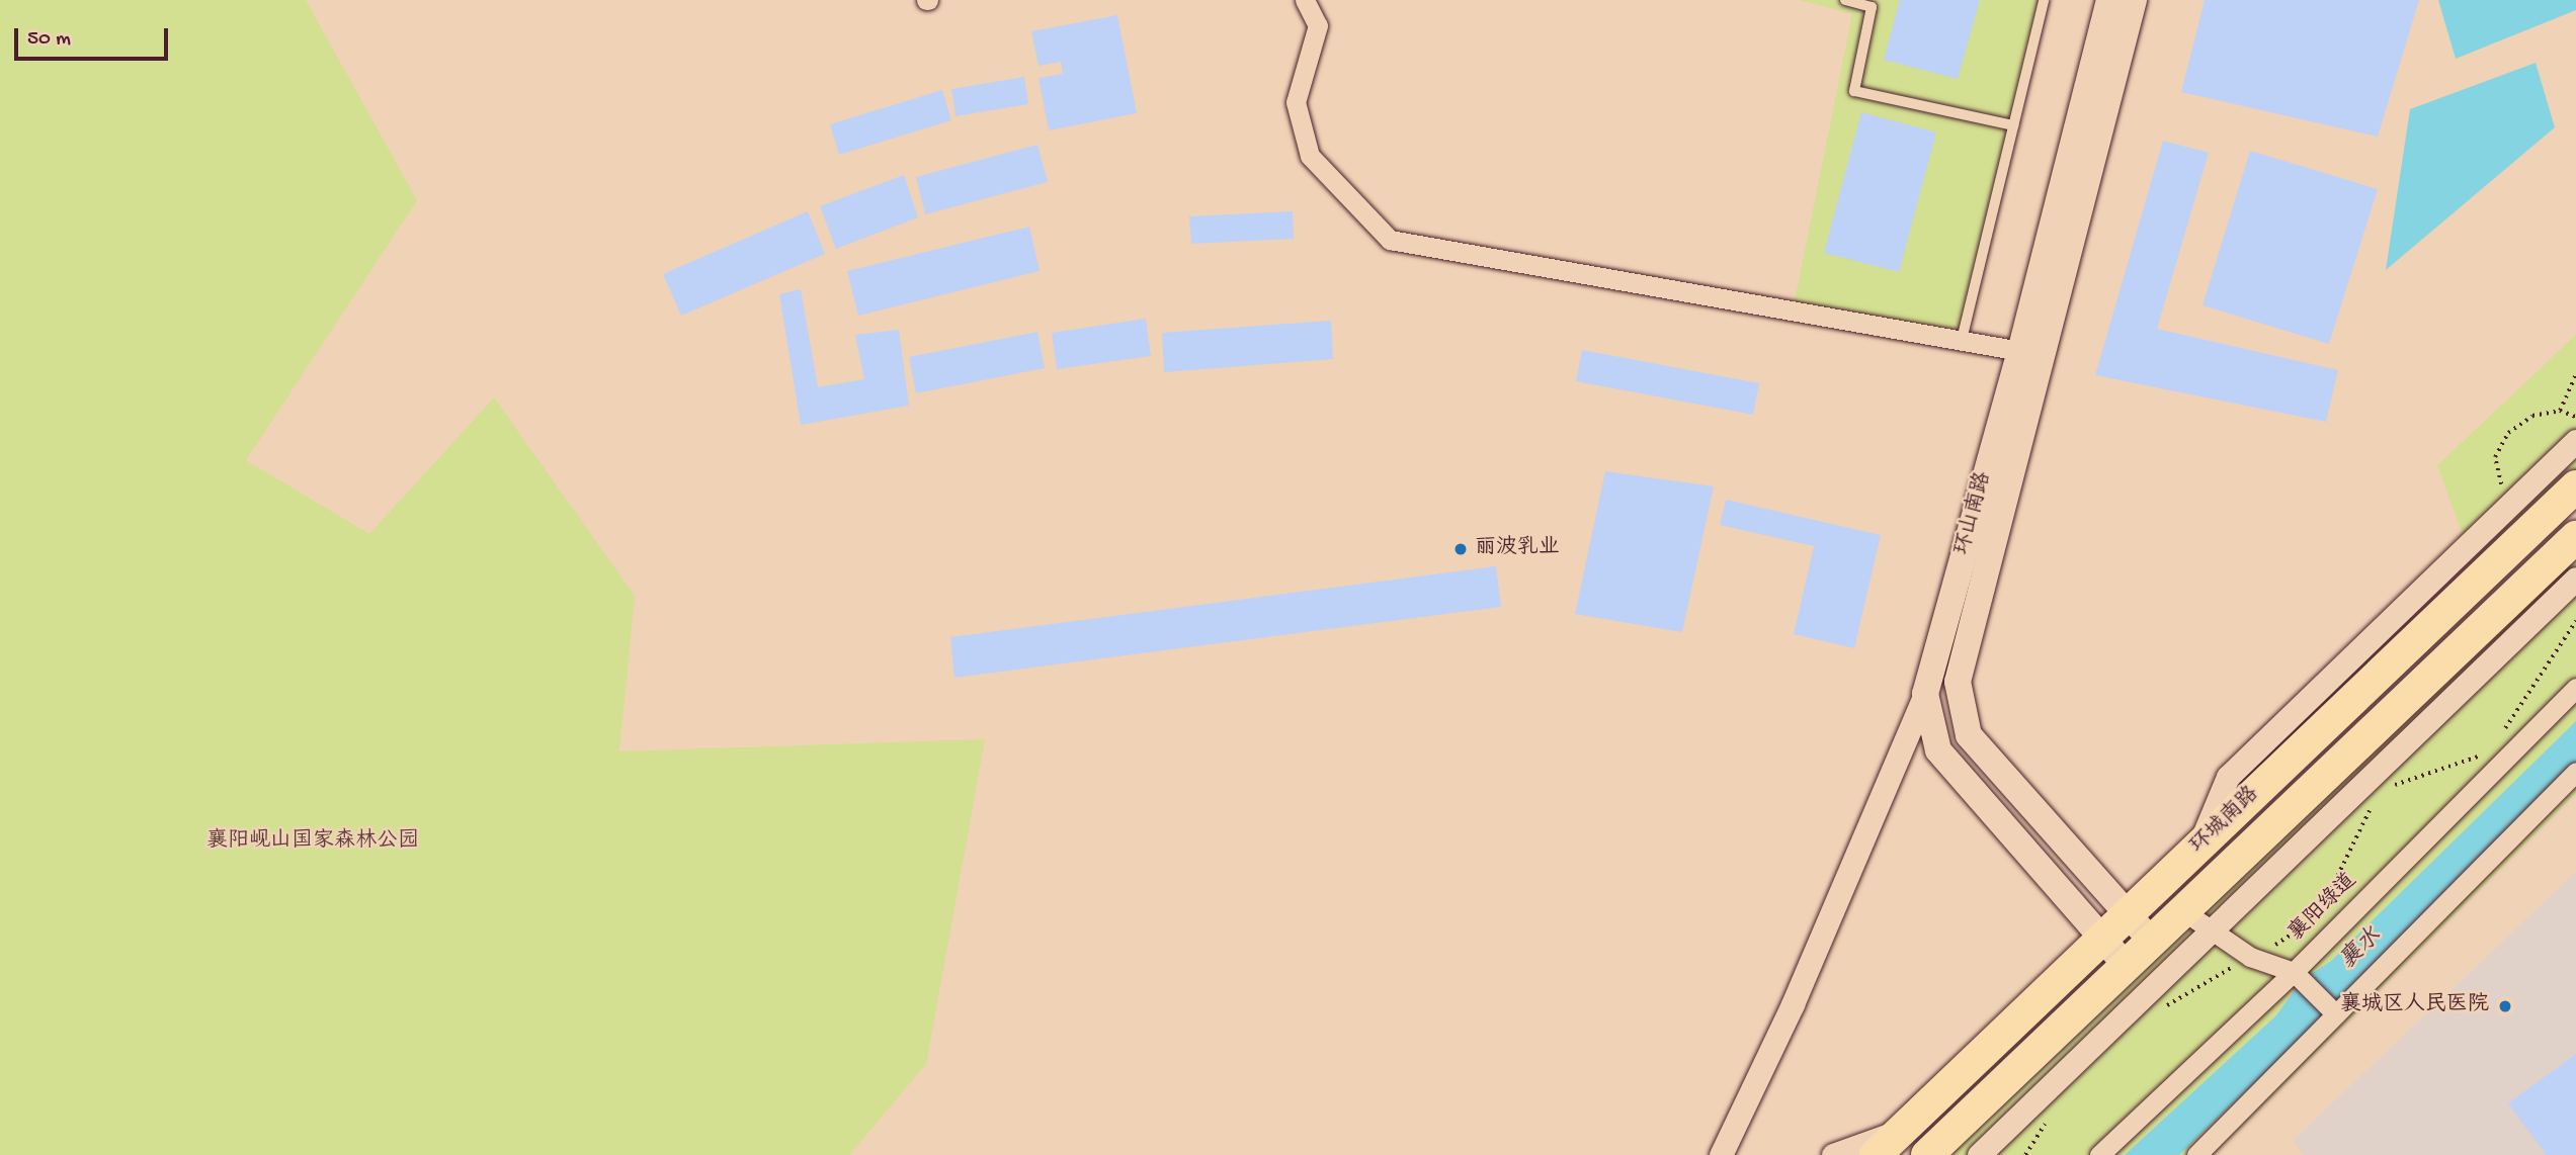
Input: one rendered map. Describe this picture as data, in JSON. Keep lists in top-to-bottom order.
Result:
{
  "streets": {
    "highway": ["环城南路"],
    "main road": ["环山南路"],
    "street": ["襄阳绿道"]
  },
  "crossings": [
    ["环山南路", "环城南路"]
  ],
  "water": ["襄水"],
  "parks": ["襄阳岘山国家森林公园"],
  "places": ["丽波乳业", "襄城区人民医院"],
  "scale_bar": "50 m"
}
